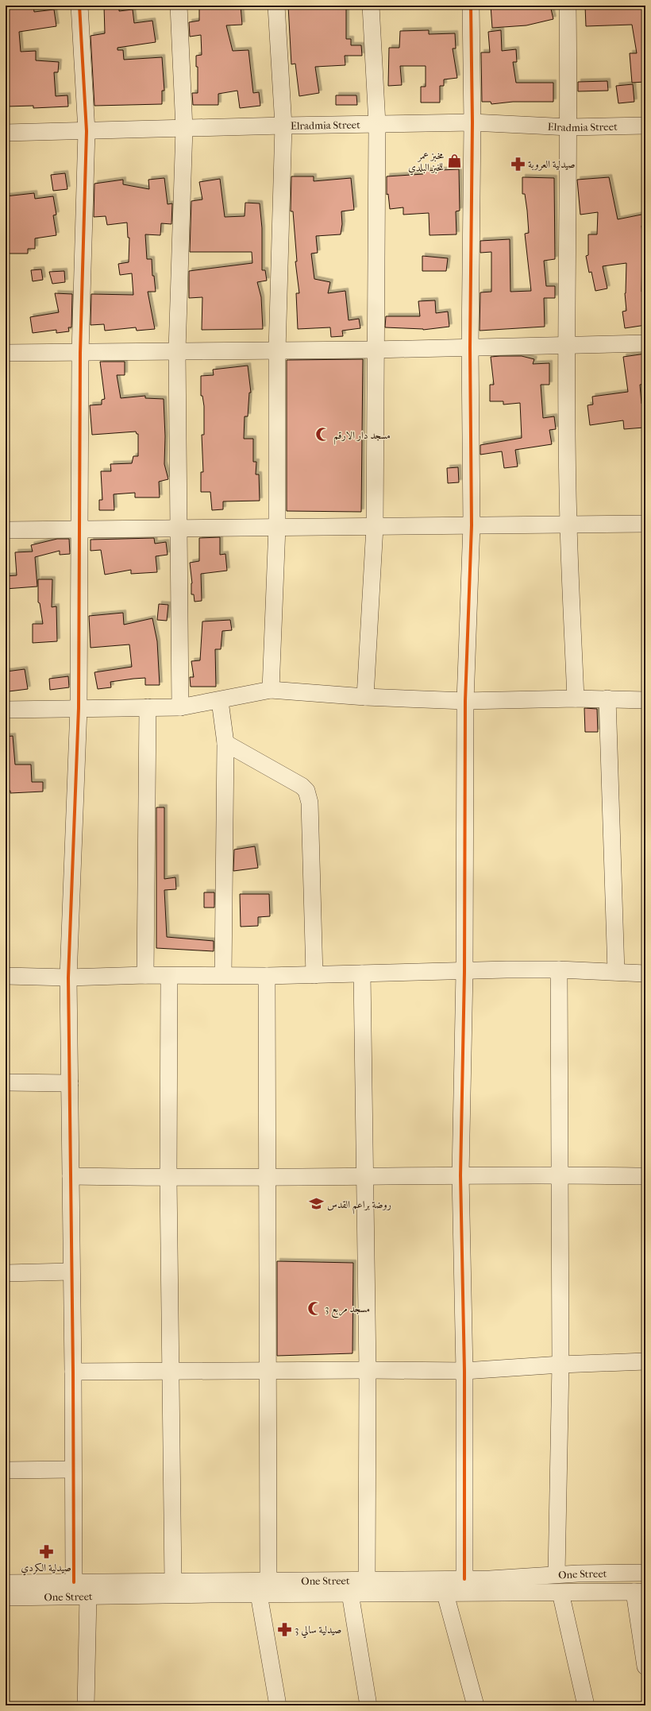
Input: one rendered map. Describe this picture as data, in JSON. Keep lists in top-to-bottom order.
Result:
{
  "streets": {
    "street": ["Elradmia Street", "One Street"]
  },
  "places": {
    "shop": ["مخبز عمر للخبز البلدي"],
    "pharmacy": ["صيدلية العروبة", "صيدلية الكردي", "صيدلية سالي 3"],
    "mosque": ["مسجد دار الارقم", "مسجد مربع 3"],
    "school or university": ["روضة براعم القدس"]
  }
}
